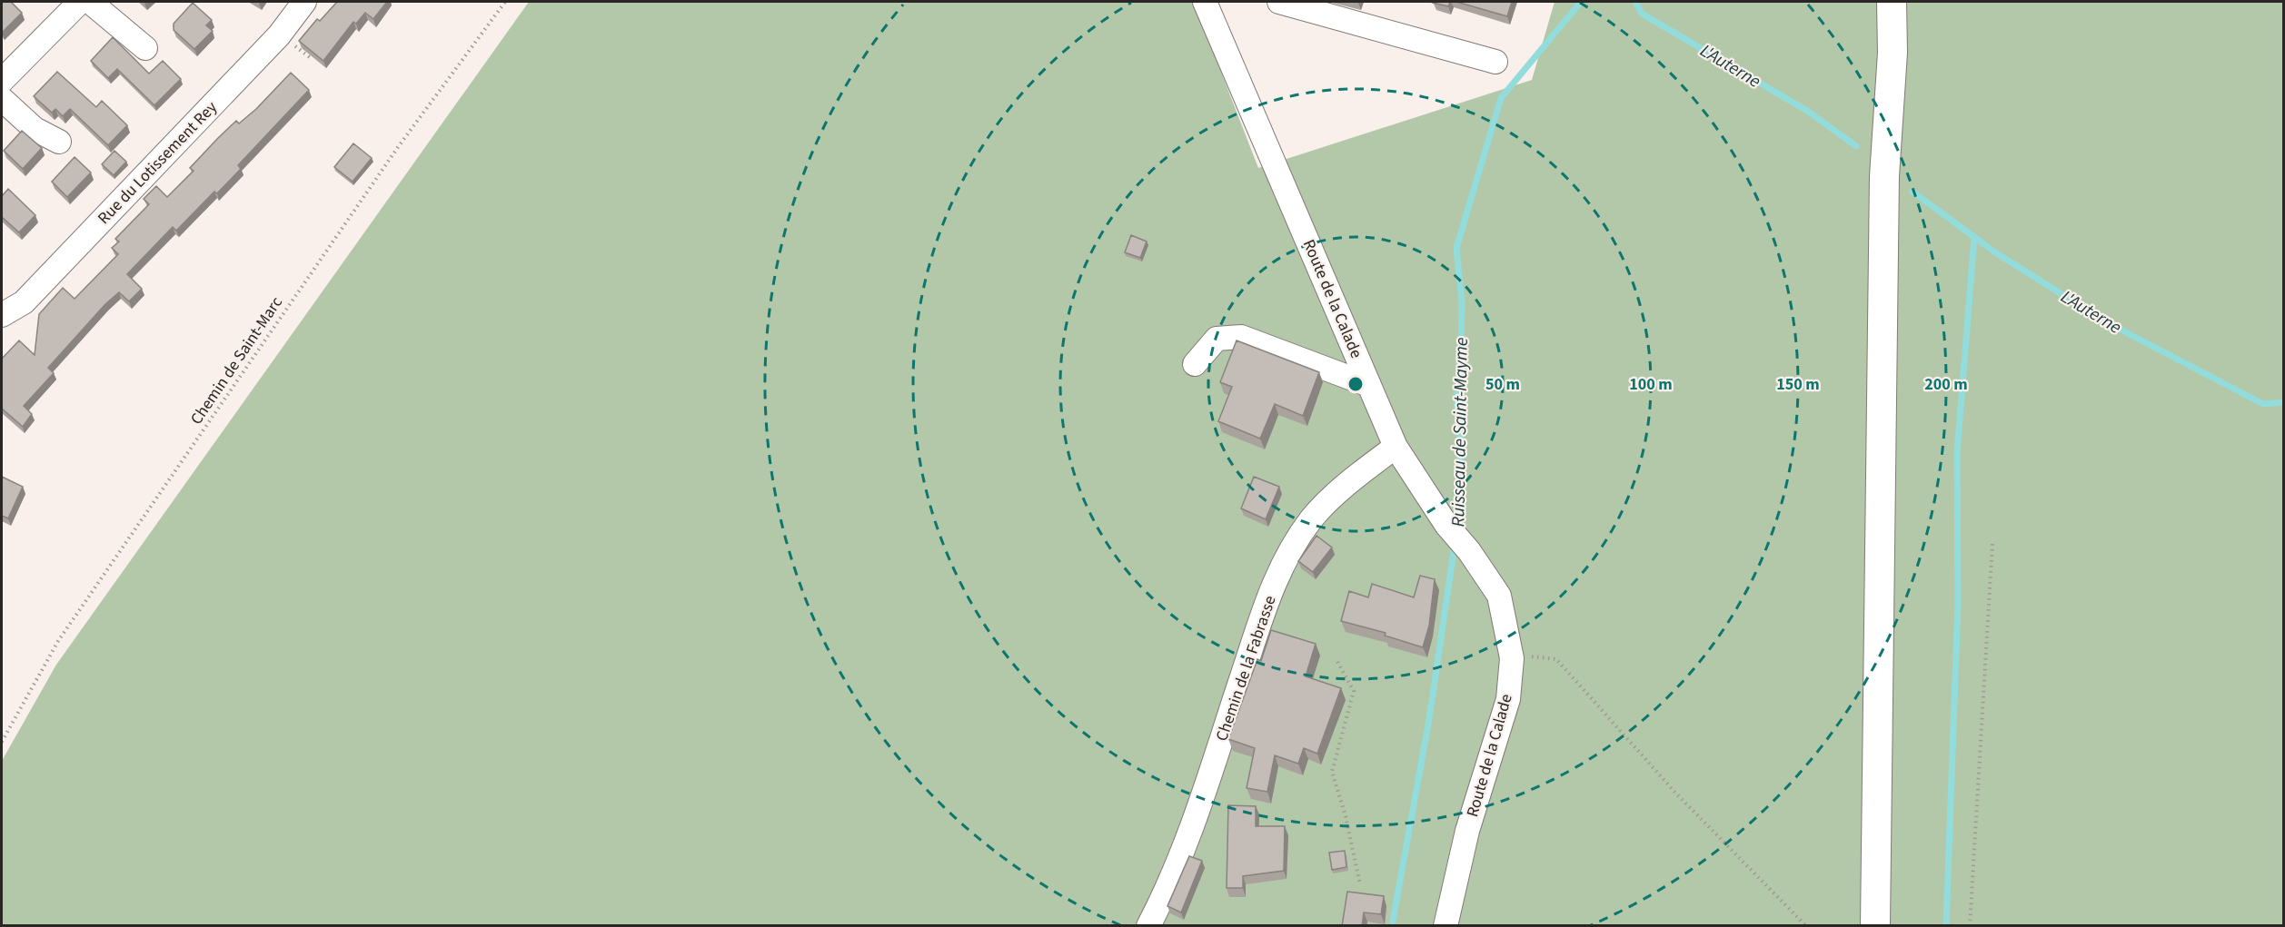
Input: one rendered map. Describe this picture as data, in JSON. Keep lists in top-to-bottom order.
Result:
{
  "streets": {
    "street": ["Rue du Lotissement Rey", "Route de la Calade", "Chemin de la Fabrasse"],
    "path": ["Chemin de Saint-Marc"]
  },
  "crossings": [
    ["Route de la Calade", "Chemin de la Fabrasse"]
  ],
  "water": ["L'Auterne", "Ruisseau de Saint-Mayme"],
  "rings": [
    "50 m",
    "100 m",
    "150 m",
    "200 m"
  ]
}
